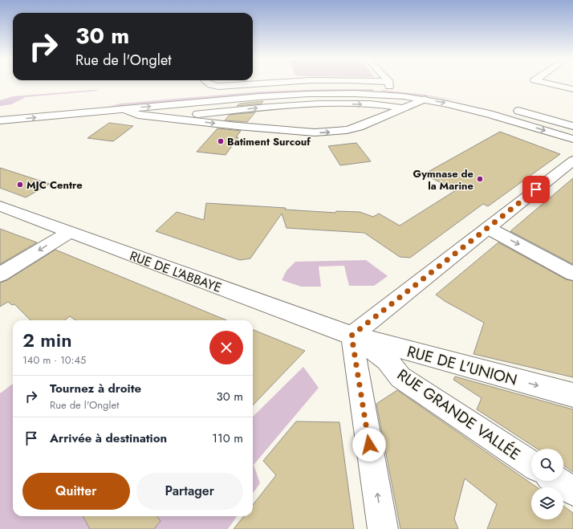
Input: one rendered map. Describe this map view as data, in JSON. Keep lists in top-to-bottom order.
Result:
{
  "streets": {
    "street": ["RUE DE L'ABBAYE", "RUE DE L'UNION", "RUE GRANDE VALLÉE"]
  },
  "crossings": [
    ["RUE DE L'ABBAYE", "RUE DE L'UNION"],
    ["RUE DE L'ABBAYE", "RUE GRANDE VALLÉE"],
    ["RUE DE L'UNION", "RUE GRANDE VALLÉE"]
  ],
  "places": ["Batiment Surcouf", "Gymnase de la Marine", "MJC Centre"],
  "page": {
    "turn": ["30 m", "Rue de l'Onglet"],
    "heading": ["2 min", "140 m · 10:45"],
    "list": [
      {
        "name": "Tournez à droite",
        "note": "Rue de l'Onglet",
        "value": "30 m"
      },
      {
        "name": "Arrivée à destination",
        "value": "110 m"
      }
    ],
    "buttons": ["Quitter", "Partager"]
  }
}
